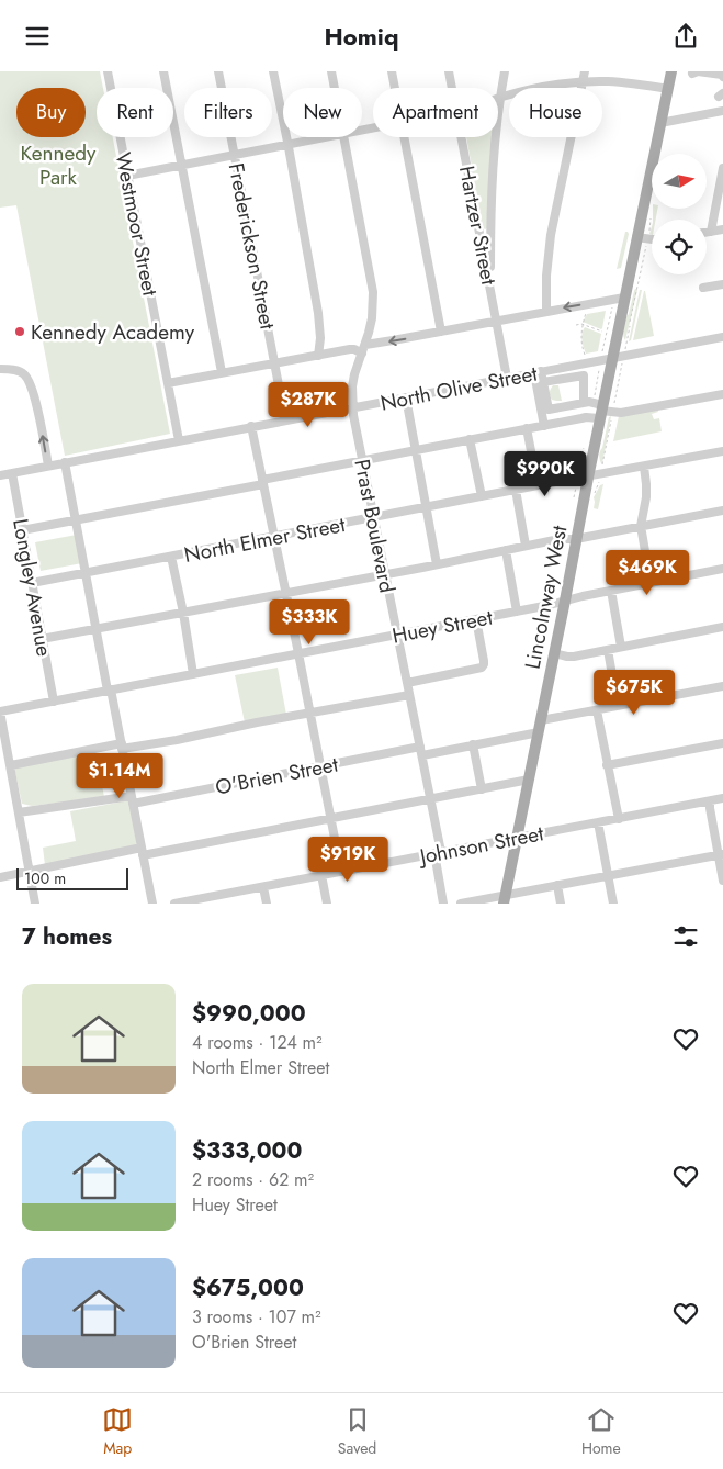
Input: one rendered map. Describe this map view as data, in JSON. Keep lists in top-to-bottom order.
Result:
{
  "streets": {
    "main road": ["Lincolnway West"],
    "street": [
      "Westmoor Street",
      "Hartzer Street",
      "Frederickson Street",
      "North Olive Street",
      "Prast Boulevard",
      "North Elmer Street",
      "Longley Avenue",
      "Huey Street",
      "O'Brien Street",
      "Johnson Street"
    ]
  },
  "crossings": [
    ["Westmoor Street", "North Olive Street"],
    ["Hartzer Street", "North Olive Street"],
    ["Frederickson Street", "North Olive Street"],
    ["North Olive Street", "Prast Boulevard"],
    ["North Olive Street", "Longley Avenue"],
    ["North Olive Street", "Lincolnway West"],
    ["Prast Boulevard", "North Elmer Street"],
    ["Prast Boulevard", "Huey Street"],
    ["Prast Boulevard", "O'Brien Street"],
    ["Prast Boulevard", "Johnson Street"],
    ["North Elmer Street", "Longley Avenue"],
    ["North Elmer Street", "Lincolnway West"],
    ["Longley Avenue", "Huey Street"],
    ["Lincolnway West", "Huey Street"],
    ["Lincolnway West", "O'Brien Street"],
    ["Lincolnway West", "Johnson Street"]
  ],
  "parks": ["Kennedy Park"],
  "places": ["Kennedy Academy"],
  "scale_bar": "100 m",
  "north": "right",
  "page": {
    "header": "Homiq",
    "chip": [
      "Buy",
      "Rent",
      "Filters",
      "New",
      "Apartment",
      "House"
    ],
    "price": [
      "$287K",
      "$990K",
      "$469K",
      "$333K",
      "$675K",
      "$1.14M",
      "$919K"
    ],
    "scale": "100 m",
    "heading": "7 homes",
    "list": [
      {
        "name": "$990,000",
        "note": "4 rooms · 124 m² · North Elmer Street"
      },
      {
        "name": "$333,000",
        "note": "2 rooms · 62 m² · Huey Street"
      },
      {
        "name": "$675,000",
        "note": "3 rooms · 107 m² · O'Brien Street"
      }
    ],
    "tabs": ["Map", "Saved", "Home"]
  }
}
